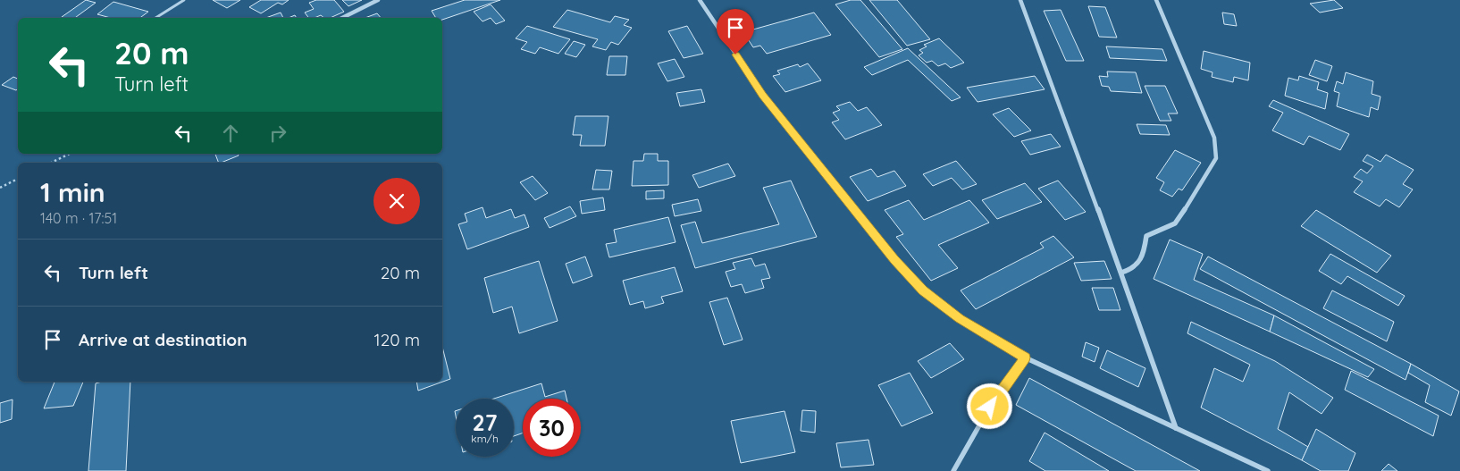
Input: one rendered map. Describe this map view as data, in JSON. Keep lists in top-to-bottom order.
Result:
{
  "page": {
    "turn": ["20 m", "Turn left"],
    "heading": ["1 min", "140 m · 17:51"],
    "list": [
      {
        "name": "Turn left",
        "value": "20 m"
      },
      {
        "name": "Arrive at destination",
        "value": "120 m"
      }
    ],
    "speed": "27 km/h",
    "limit": "30"
  }
}
